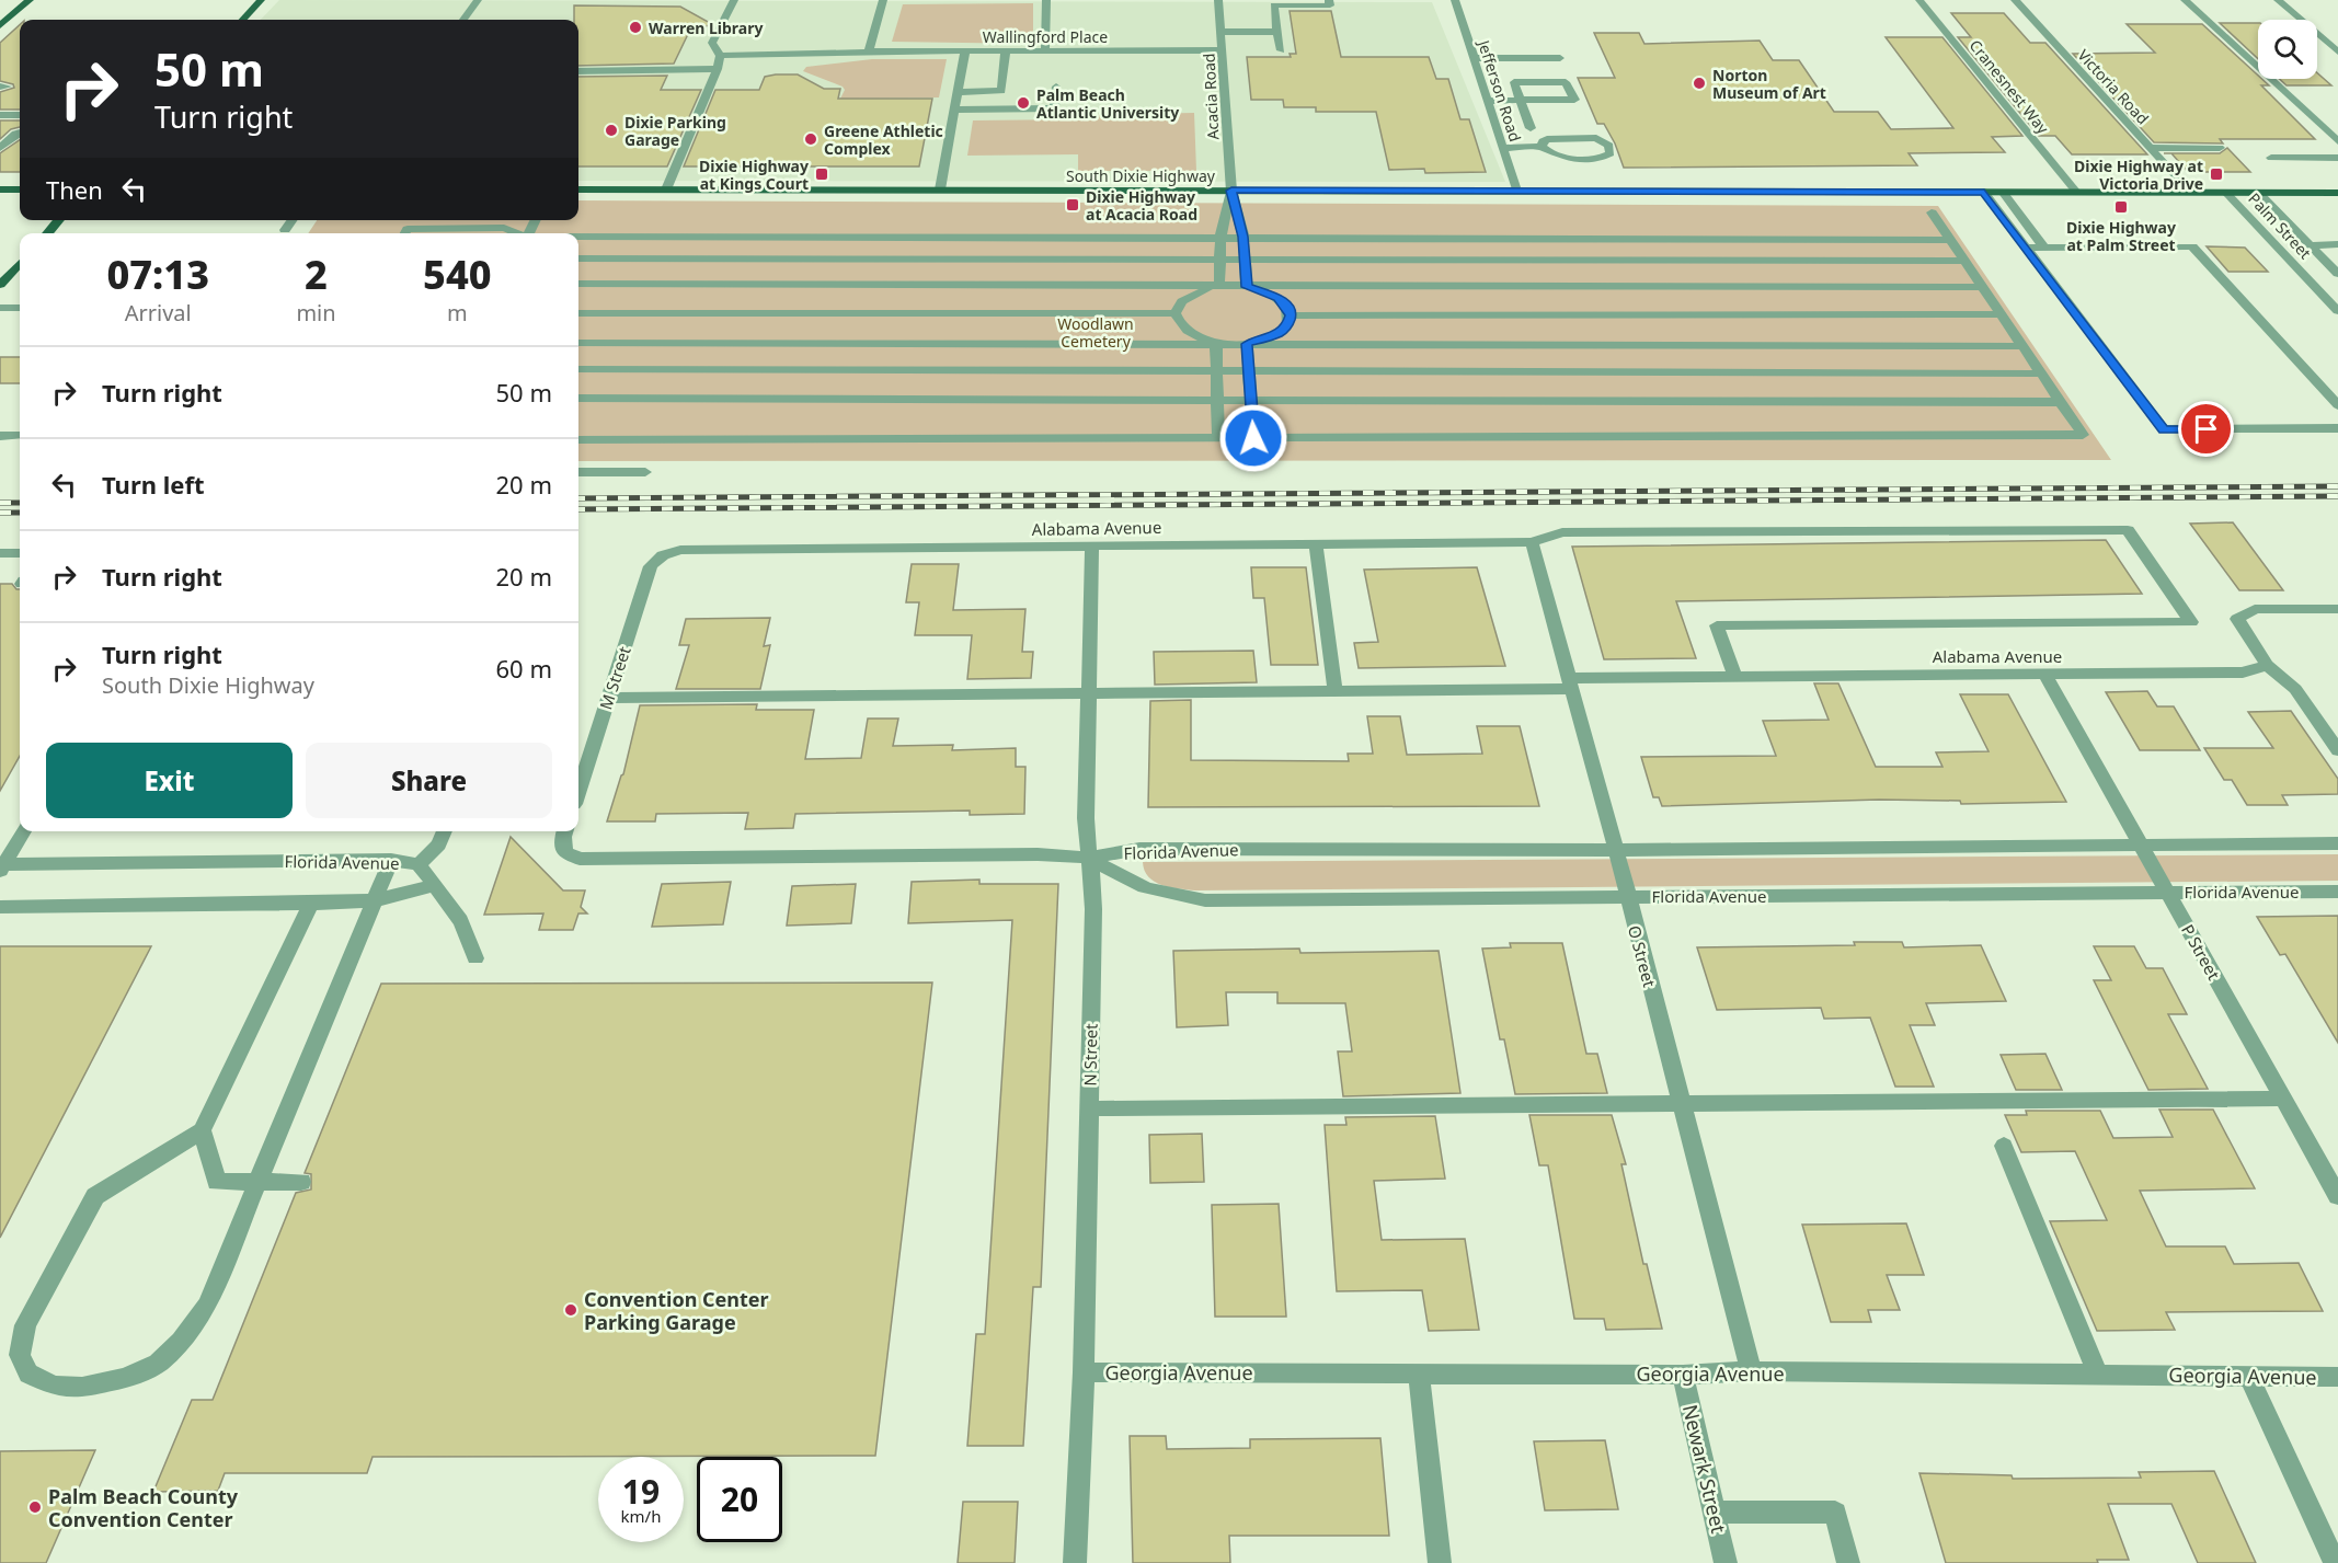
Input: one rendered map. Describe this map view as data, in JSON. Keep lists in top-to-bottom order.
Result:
{
  "streets": {
    "main road": ["South Dixie Highway"],
    "street": [
      "Wallingford Place",
      "Cranesnest Way",
      "Victoria Road",
      "Jefferson Road",
      "Acacia Road",
      "Palm Street",
      "Alabama Avenue",
      "M Street",
      "Florida Avenue",
      "P Street",
      "O Street",
      "N Street",
      "Georgia Avenue",
      "Newark Street"
    ]
  },
  "crossings": [
    ["Wallingford Place", "Acacia Road"],
    ["Cranesnest Way", "South Dixie Highway"],
    ["Victoria Road", "South Dixie Highway"],
    ["Jefferson Road", "South Dixie Highway"],
    ["Acacia Road", "South Dixie Highway"],
    ["South Dixie Highway", "Palm Street"],
    ["Alabama Avenue", "M Street"],
    ["Alabama Avenue", "P Street"],
    ["Alabama Avenue", "O Street"],
    ["Alabama Avenue", "N Street"],
    ["Florida Avenue", "P Street"],
    ["Florida Avenue", "O Street"],
    ["Florida Avenue", "N Street"],
    ["O Street", "Georgia Avenue"],
    ["N Street", "Georgia Avenue"],
    ["Georgia Avenue", "Newark Street"]
  ],
  "parks": ["Woodlawn Cemetery"],
  "places": {
    "other": [
      "Warren Library",
      "Norton Museum of Art",
      "Palm Beach Atlantic University",
      "Dixie Parking Garage",
      "Greene Athletic Complex",
      "Convention Center Parking Garage",
      "Palm Beach County Convention Center"
    ],
    "transit": [
      "Dixie Highway at Kings Court",
      "Dixie Highway at Victoria Drive",
      "Dixie Highway at Acacia Road",
      "Dixie Highway at Palm Street"
    ]
  },
  "page": {
    "turn": ["50 m", "Turn right"],
    "then": "Then",
    "eta": [
      "07:13",
      "Arrival",
      "2",
      "min",
      "540",
      "m"
    ],
    "list": [
      {
        "name": "Turn right",
        "value": "50 m"
      },
      {
        "name": "Turn left",
        "value": "20 m"
      },
      {
        "name": "Turn right",
        "value": "20 m"
      },
      {
        "name": "Turn right",
        "note": "South Dixie Highway",
        "value": "60 m"
      }
    ],
    "buttons": ["Exit", "Share"],
    "speed": "19 km/h",
    "limit": "20"
  }
}
